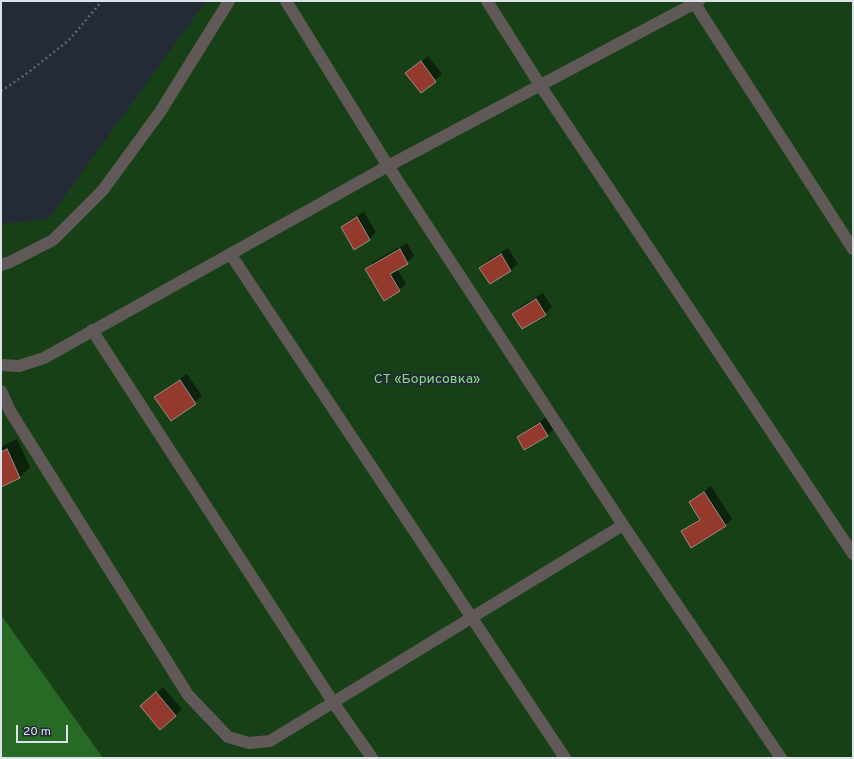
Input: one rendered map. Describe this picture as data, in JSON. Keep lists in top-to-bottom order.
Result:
{
  "parks": ["СТ «Борисовка»"],
  "scale_bar": "20 m"
}
